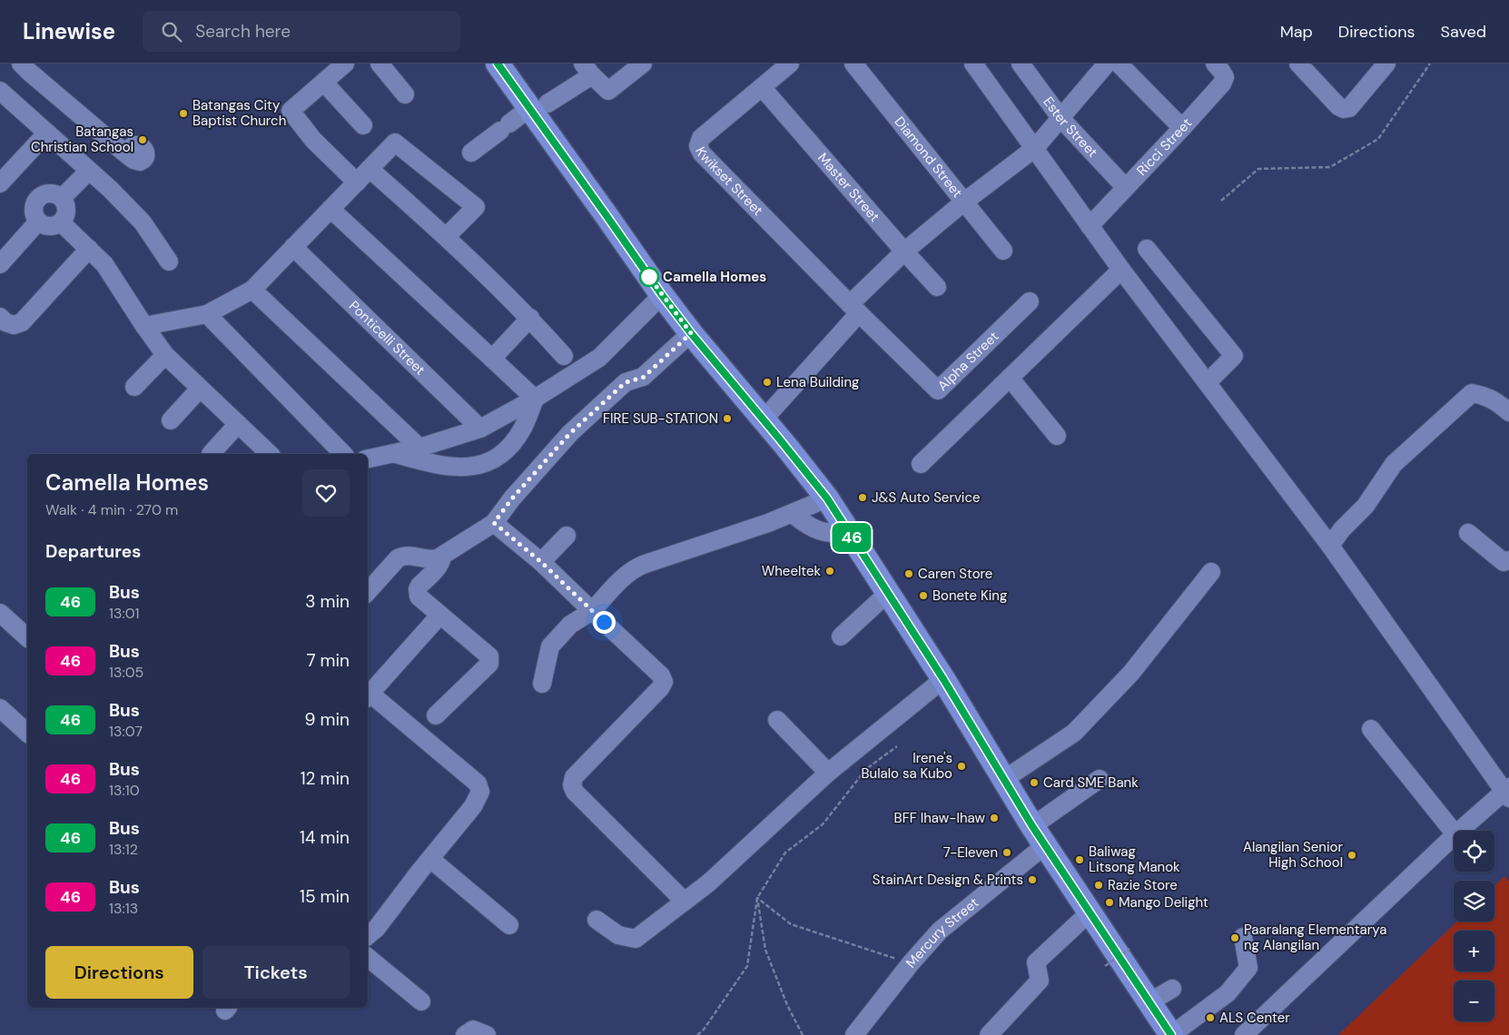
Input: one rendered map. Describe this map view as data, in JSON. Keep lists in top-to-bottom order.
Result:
{
  "streets": {
    "street": [
      "Ester Street",
      "Ricci Street",
      "Diamond Street",
      "Kwikset Street",
      "Master Street",
      "Ponticelli Street",
      "Alpha Street",
      "Mercury Street"
    ]
  },
  "crossings": [
    ["Ester Street", "Ricci Street"],
    ["Kwikset Street", "Master Street"],
    ["Kwikset Street", "Alpha Street"]
  ],
  "places": [
    "Batangas City Baptist Church",
    "Batangas Christian School",
    "Camella Homes",
    "Lena Building",
    "FIRE SUB-STATION",
    "J&S Auto Service",
    "Wheeltek",
    "Caren Store",
    "Bonete King",
    "Irene's Bulalo sa Kubo",
    "Card SME Bank",
    "BFF Ihaw-Ihaw",
    "7-Eleven",
    "Alangilan Senior High School",
    "Baliwag Litsong Manok",
    "StainArt Design & Prints",
    "Razie Store",
    "Mango Delight",
    "Paaralang Elementarya ng Alangilan",
    "ALS Center"
  ],
  "lines": ["bus line 46"],
  "page": {
    "header": "Linewise",
    "search": "Search here",
    "nav": ["Map", "Directions", "Saved"],
    "on_map": "46",
    "heading": [
      ["Camella Homes", "Walk · 4 min · 270 m"],
      "Departures"
    ],
    "list": [
      {
        "mark": "46",
        "name": "Bus",
        "note": "13:01",
        "value": "3 min"
      },
      {
        "mark": "46",
        "name": "Bus",
        "note": "13:05",
        "value": "7 min"
      },
      {
        "mark": "46",
        "name": "Bus",
        "note": "13:07",
        "value": "9 min"
      },
      {
        "mark": "46",
        "name": "Bus",
        "note": "13:10",
        "value": "12 min"
      },
      {
        "mark": "46",
        "name": "Bus",
        "note": "13:12",
        "value": "14 min"
      },
      {
        "mark": "46",
        "name": "Bus",
        "note": "13:13",
        "value": "15 min"
      }
    ],
    "map_buttons": ["+", "−"],
    "buttons": ["Directions", "Tickets"]
  }
}
